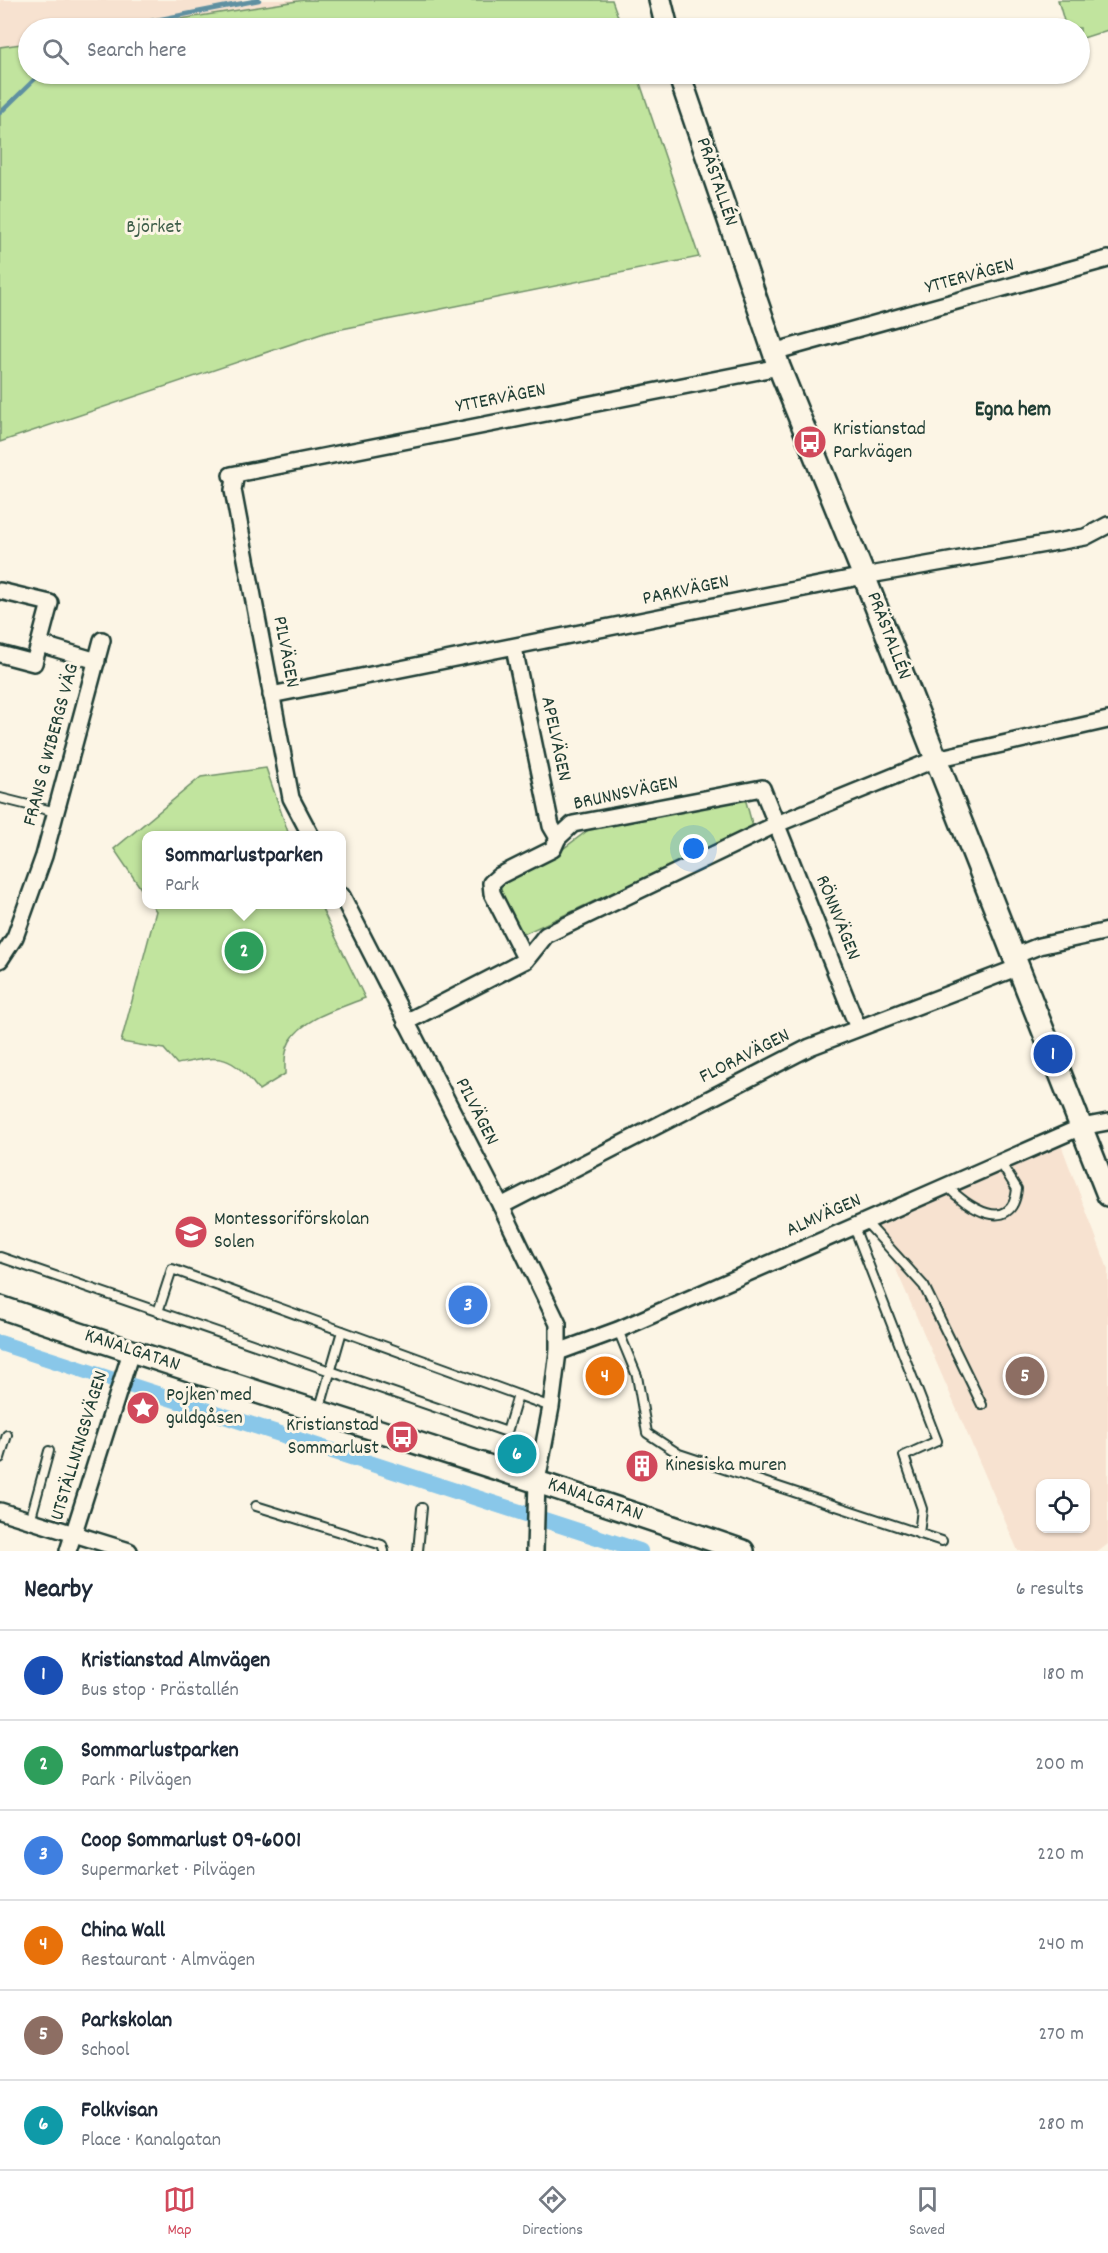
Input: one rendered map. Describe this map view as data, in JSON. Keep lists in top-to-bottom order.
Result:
{
  "streets": {
    "street": [
      "PRÄSTALLÉN",
      "YTTERVÄGEN",
      "PARKVÄGEN",
      "PILVÄGEN",
      "APELVÄGEN",
      "FRANS G WIBERGS VÄG",
      "BRUNNSVÄGEN",
      "RÖNNVÄGEN",
      "FLORAVÄGEN",
      "ALMVÄGEN",
      "KANALGATAN",
      "UTSTÄLLNINGSVÄGEN"
    ]
  },
  "crossings": [
    ["PRÄSTALLÉN", "YTTERVÄGEN"],
    ["PRÄSTALLÉN", "PARKVÄGEN"],
    ["PRÄSTALLÉN", "FLORAVÄGEN"],
    ["PRÄSTALLÉN", "ALMVÄGEN"],
    ["YTTERVÄGEN", "PILVÄGEN"],
    ["PARKVÄGEN", "PILVÄGEN"],
    ["PARKVÄGEN", "APELVÄGEN"],
    ["PILVÄGEN", "FLORAVÄGEN"],
    ["PILVÄGEN", "ALMVÄGEN"],
    ["PILVÄGEN", "KANALGATAN"],
    ["APELVÄGEN", "BRUNNSVÄGEN"],
    ["BRUNNSVÄGEN", "RÖNNVÄGEN"],
    ["RÖNNVÄGEN", "FLORAVÄGEN"],
    ["KANALGATAN", "UTSTÄLLNINGSVÄGEN"]
  ],
  "districts": ["Egna hem"],
  "parks": ["Björket"],
  "places": {
    "bus stop": ["Kristianstad Parkvägen", "Kristianstad Sommarlust"],
    "school or university": ["Montessoriförskolan Solen"],
    "place": ["Pojken med guldgåsen"],
    "building": ["Kinesiska muren"]
  },
  "page": {
    "search": "Search here",
    "popup": ["Sommarlustparken", "Park"],
    "pins": [
      "2",
      "1",
      "3",
      "4",
      "5",
      "6"
    ],
    "heading": ["Nearby", "6 results"],
    "list": [
      {
        "mark": "1",
        "name": "Kristianstad Almvägen",
        "note": "Bus stop · Prästallén",
        "value": "180 m"
      },
      {
        "mark": "2",
        "name": "Sommarlustparken",
        "note": "Park · Pilvägen",
        "value": "200 m"
      },
      {
        "mark": "3",
        "name": "Coop Sommarlust 09-6001",
        "note": "Supermarket · Pilvägen",
        "value": "220 m"
      },
      {
        "mark": "4",
        "name": "China Wall",
        "note": "Restaurant · Almvägen",
        "value": "240 m"
      },
      {
        "mark": "5",
        "name": "Parkskolan",
        "note": "School",
        "value": "270 m"
      },
      {
        "mark": "6",
        "name": "Folkvisan",
        "note": "Place · Kanalgatan",
        "value": "280 m"
      }
    ],
    "nav": ["Map", "Directions", "Saved"]
  }
}
